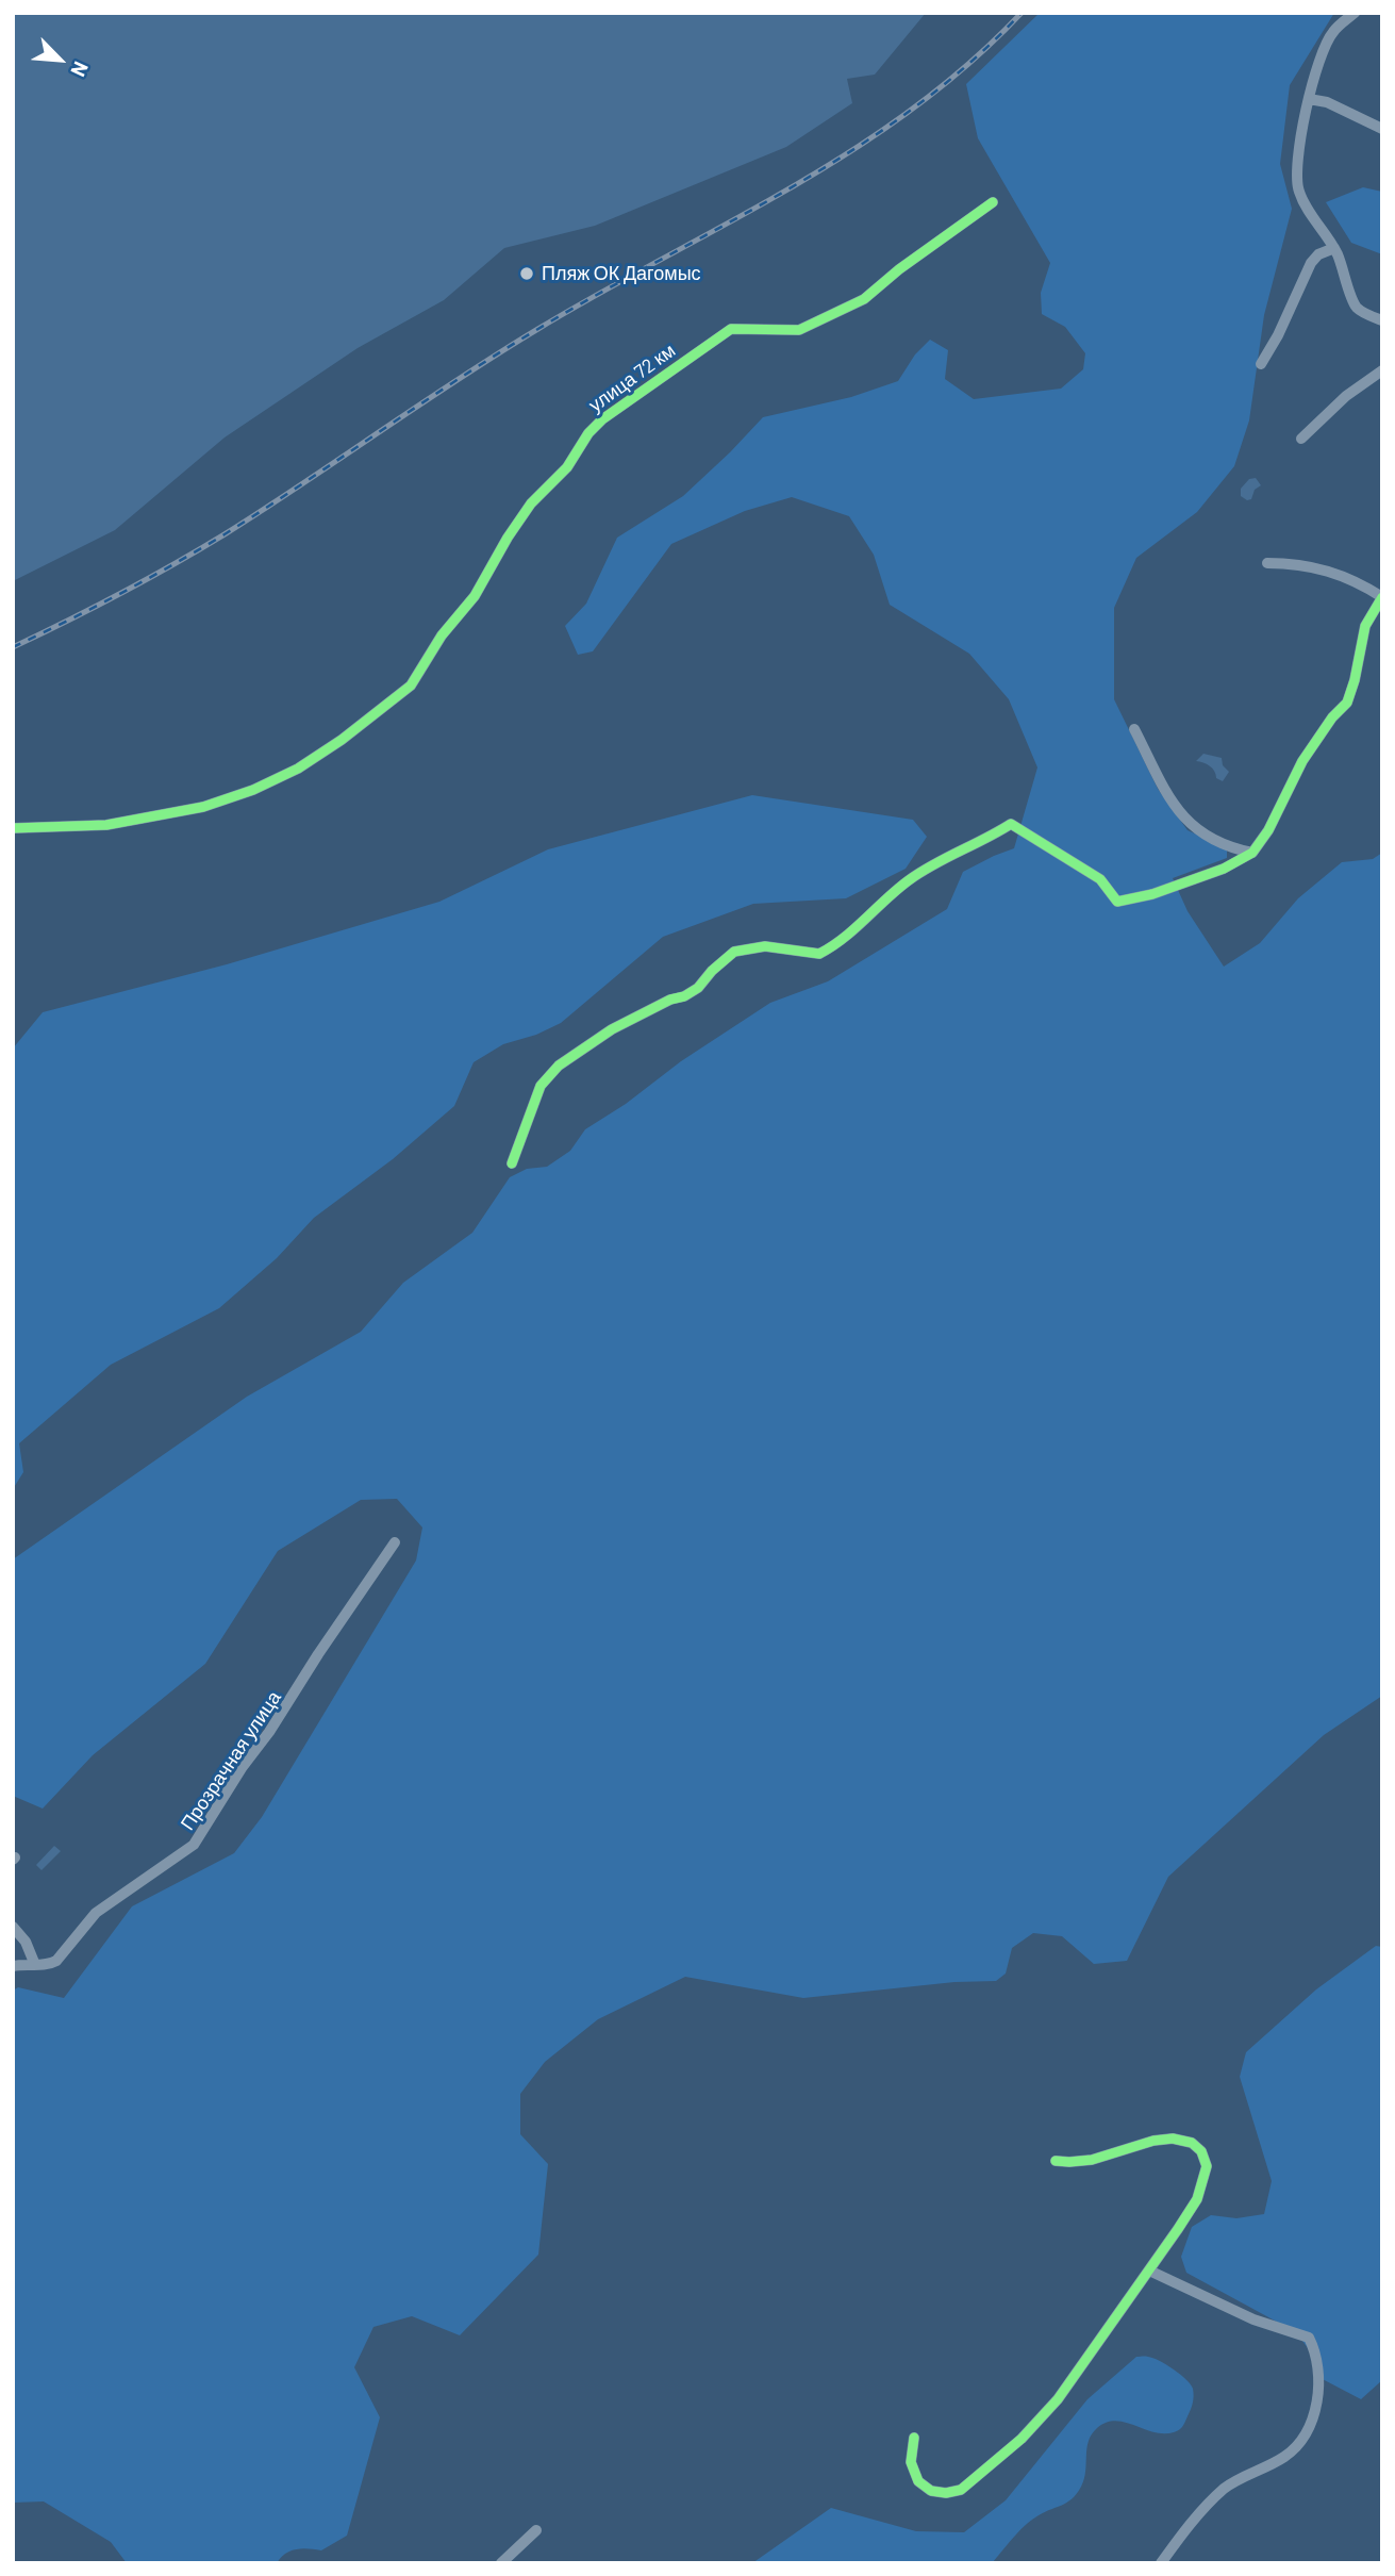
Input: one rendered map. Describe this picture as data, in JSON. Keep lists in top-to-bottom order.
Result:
{
  "streets": {
    "street": ["улица 72 км", "Прозрачная улица"]
  },
  "places": ["Пляж ОК Дагомыс"],
  "north": "bottom right"
}
